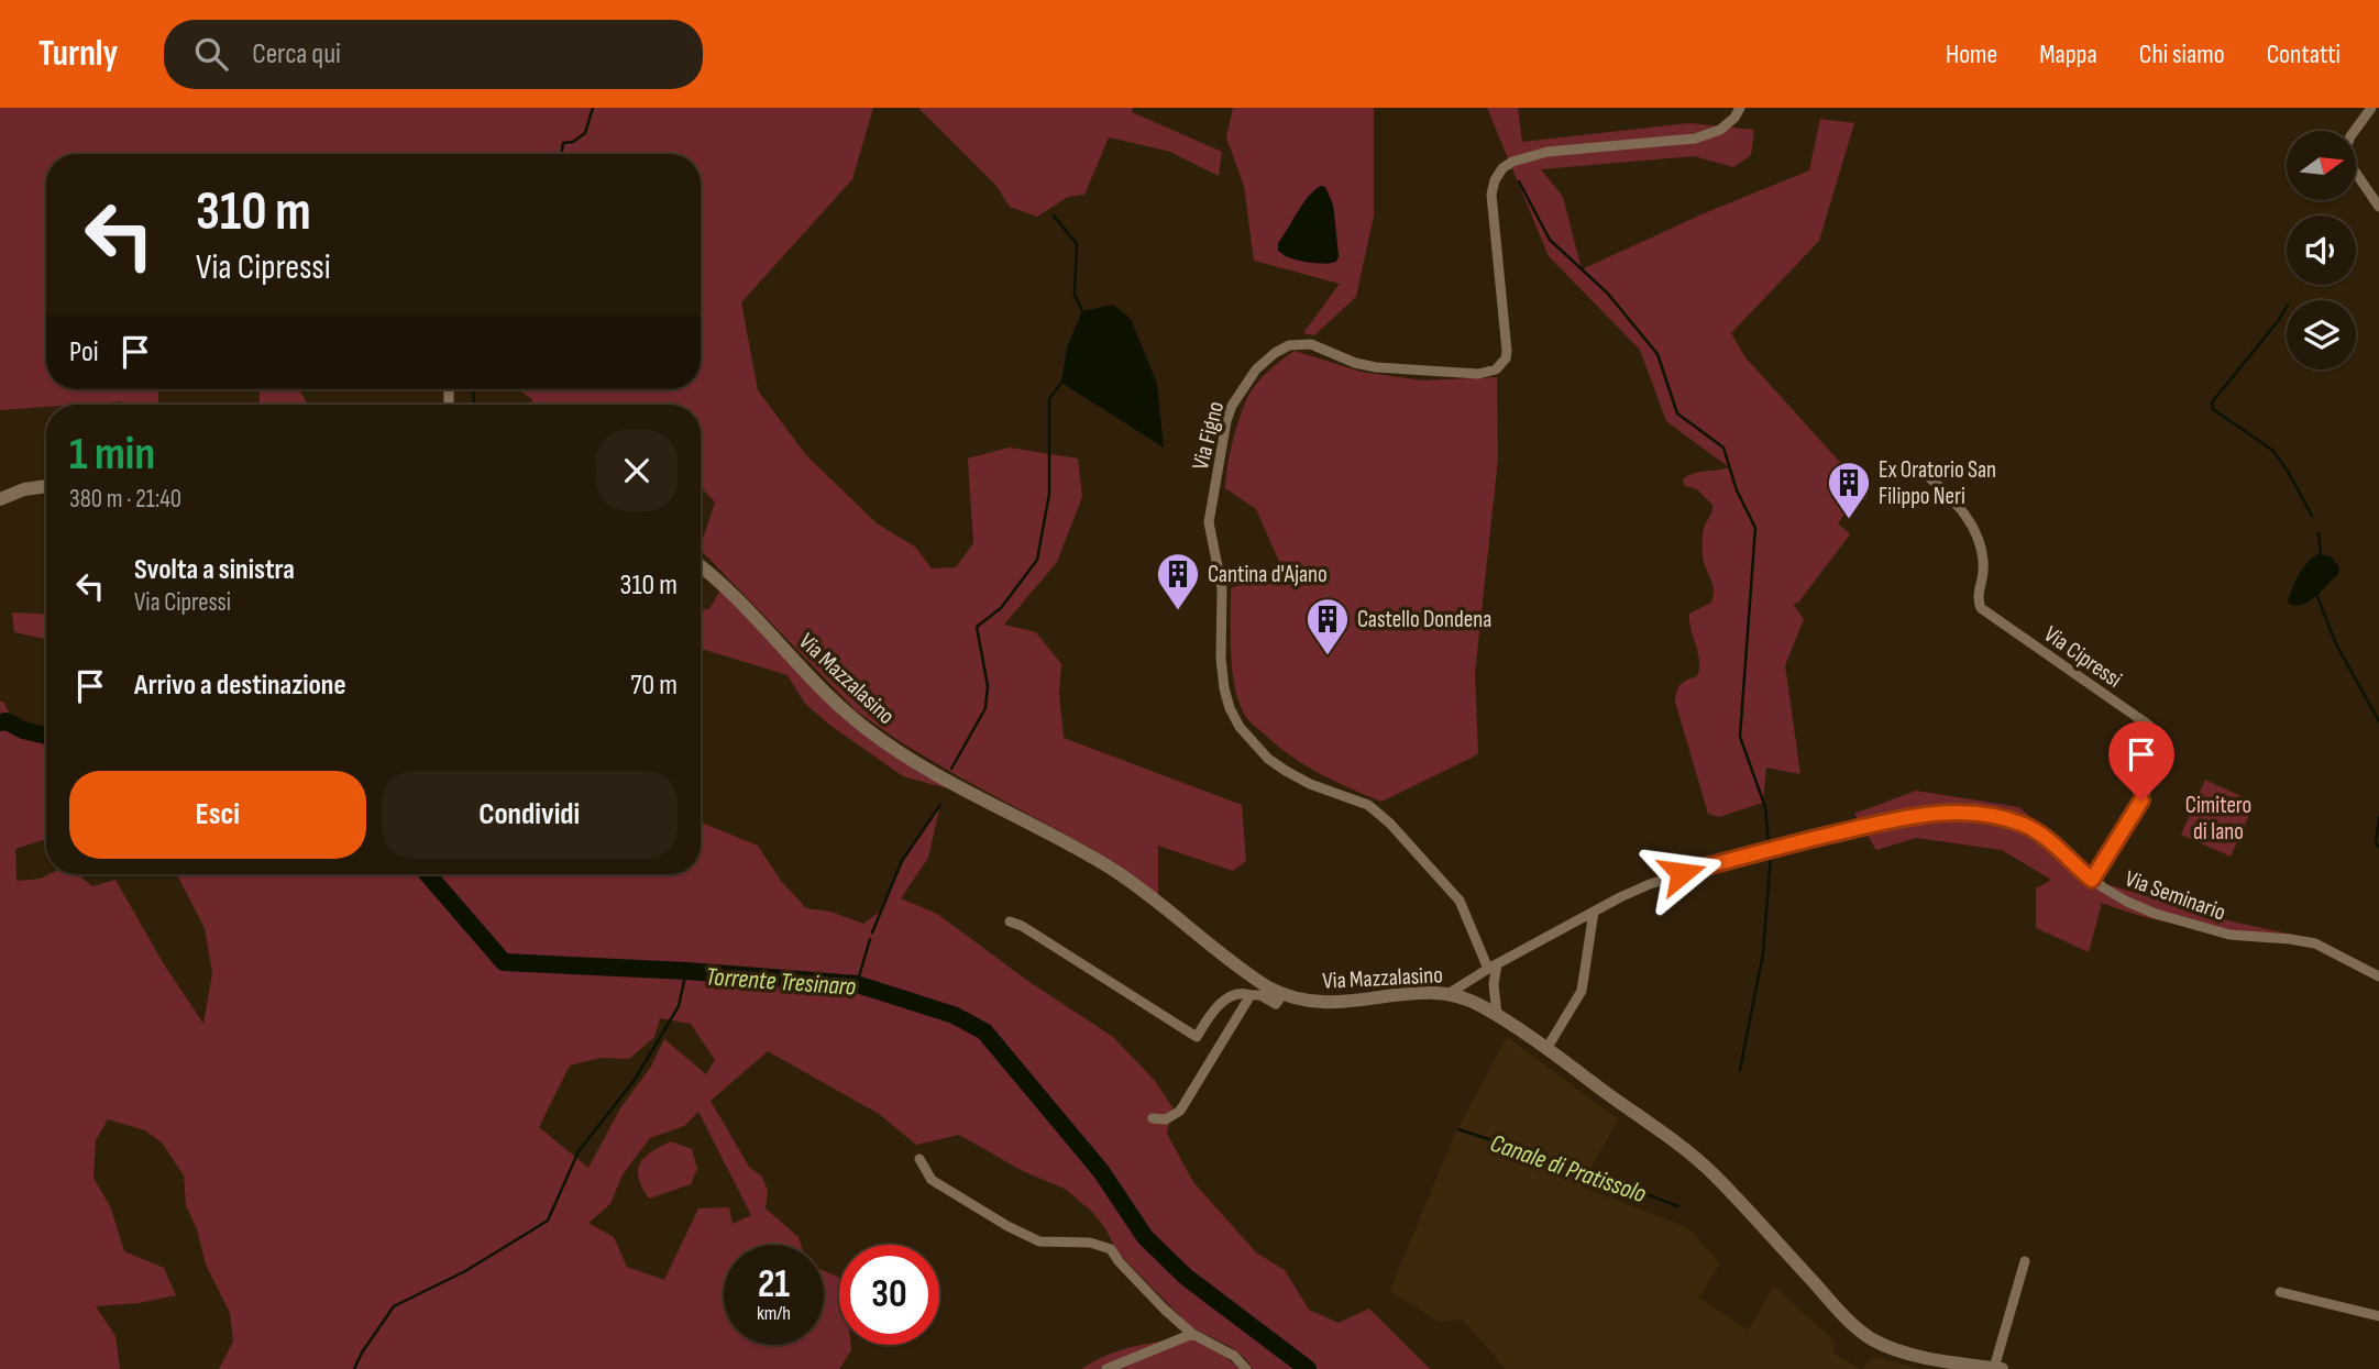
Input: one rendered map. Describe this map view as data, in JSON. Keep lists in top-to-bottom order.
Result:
{
  "streets": {
    "main road": ["Via Mazzalasino"],
    "street": ["Via Figno", "Via Cipressi", "Via Seminario"]
  },
  "crossings": [
    ["Via Figno", "Via Seminario"],
    ["Via Cipressi", "Via Seminario"],
    ["Via Mazzalasino", "Via Seminario"]
  ],
  "water": ["Torrente Tresinaro", "Canale di Pratissolo"],
  "parks": ["Cimitero di Iano"],
  "places": {
    "building": ["Ex Oratorio San Filippo Neri", "Cantina d'Ajano", "Castello Dondena"]
  },
  "north": "right",
  "page": {
    "header": "Turnly",
    "search": "Cerca qui",
    "nav": [
      "Home",
      "Mappa",
      "Chi siamo",
      "Contatti"
    ],
    "turn": ["310 m", "Via Cipressi"],
    "then": "Poi",
    "heading": ["1 min", "380 m · 21:40"],
    "list": [
      {
        "name": "Svolta a sinistra",
        "note": "Via Cipressi",
        "value": "310 m"
      },
      {
        "name": "Arrivo a destinazione",
        "value": "70 m"
      }
    ],
    "buttons": ["Esci", "Condividi"],
    "speed": "21 km/h",
    "limit": "30"
  }
}
